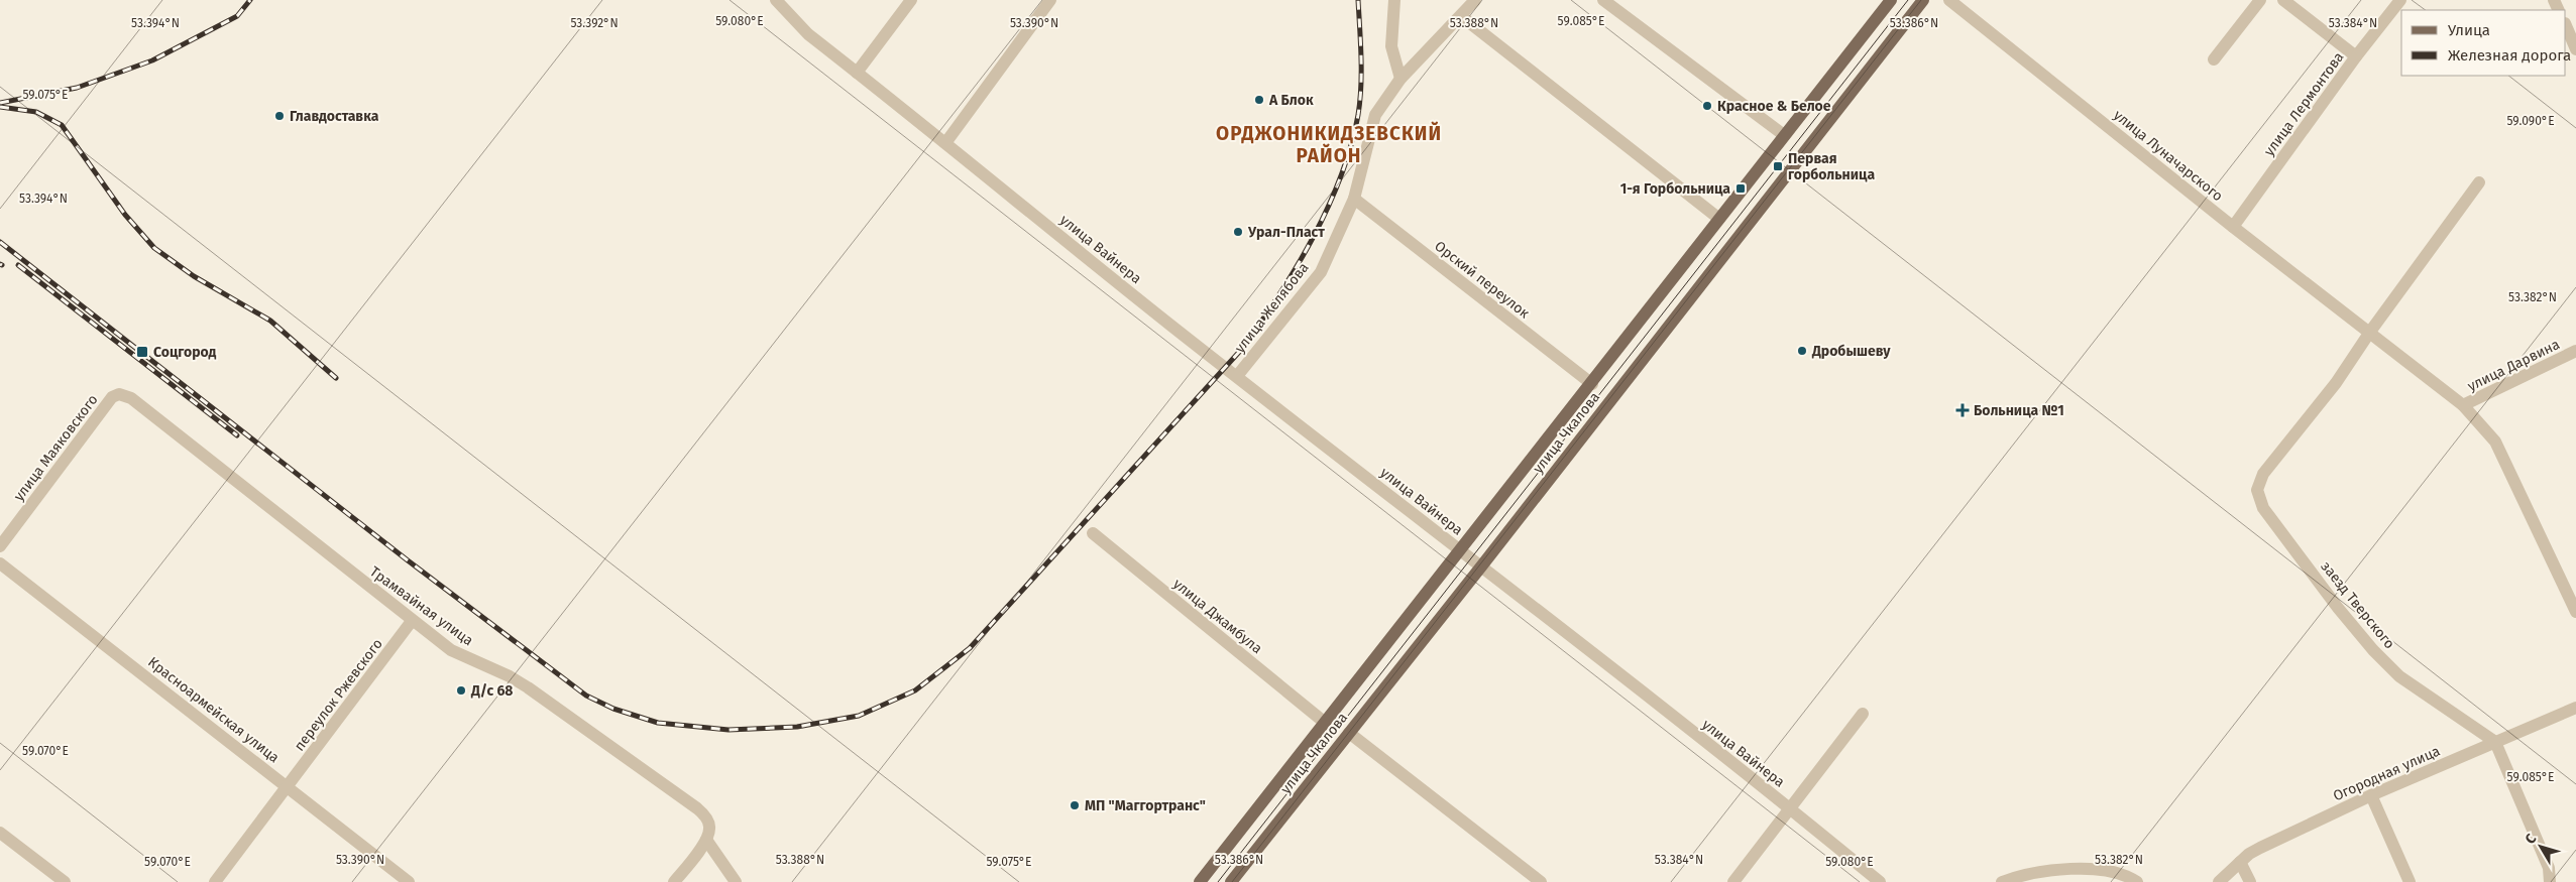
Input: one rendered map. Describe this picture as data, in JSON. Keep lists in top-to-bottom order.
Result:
{
  "streets": {
    "main road": ["улица Чкалова"],
    "street": [
      "улица Лермонтова",
      "улица Луначарского",
      "улица Вайнера",
      "Орский переулок",
      "улица Желябова",
      "улица Дарвина",
      "улица Маяковского",
      "заезд Тверского",
      "Трамвайная улица",
      "улица Джамбула",
      "переулок Ржевского",
      "Красноармейская улица",
      "Огородная улица"
    ]
  },
  "crossings": [
    ["улица Лермонтова", "улица Луначарского"],
    ["улица Луначарского", "улица Дарвина"],
    ["улица Луначарского", "заезд Тверского"],
    ["улица Вайнера", "улица Желябова"],
    ["улица Вайнера", "улица Чкалова"],
    ["Орский переулок", "улица Желябова"],
    ["Орский переулок", "улица Чкалова"],
    ["улица Чкалова", "улица Джамбула"],
    ["улица Маяковского", "Трамвайная улица"],
    ["заезд Тверского", "Огородная улица"],
    ["Трамвайная улица", "переулок Ржевского"],
    ["переулок Ржевского", "Красноармейская улица"]
  ],
  "districts": ["ОРДЖОНИКИДЗЕВСКИЙ РАЙОН"],
  "places": {
    "other": [
      "А Блок",
      "Красное & Белое",
      "Главдоставка",
      "Урал-Пласт",
      "Дробышеву",
      "Д/с 68",
      "МП \"Маггортранс\""
    ],
    "transit": ["Первая горбольница", "1-я Горбольница", "Соцгород"],
    "health": ["Больница №1"]
  },
  "legend": ["Улица", "Железная дорога"],
  "north": "top left",
  "coordinates": [
    "59.080°E",
    "59.085°E",
    "53.394°N",
    "53.392°N",
    "53.390°N",
    "53.388°N",
    "53.386°N",
    "53.384°N",
    "59.075°E",
    "59.090°E",
    "53.382°N",
    "59.070°E"
  ]
}
